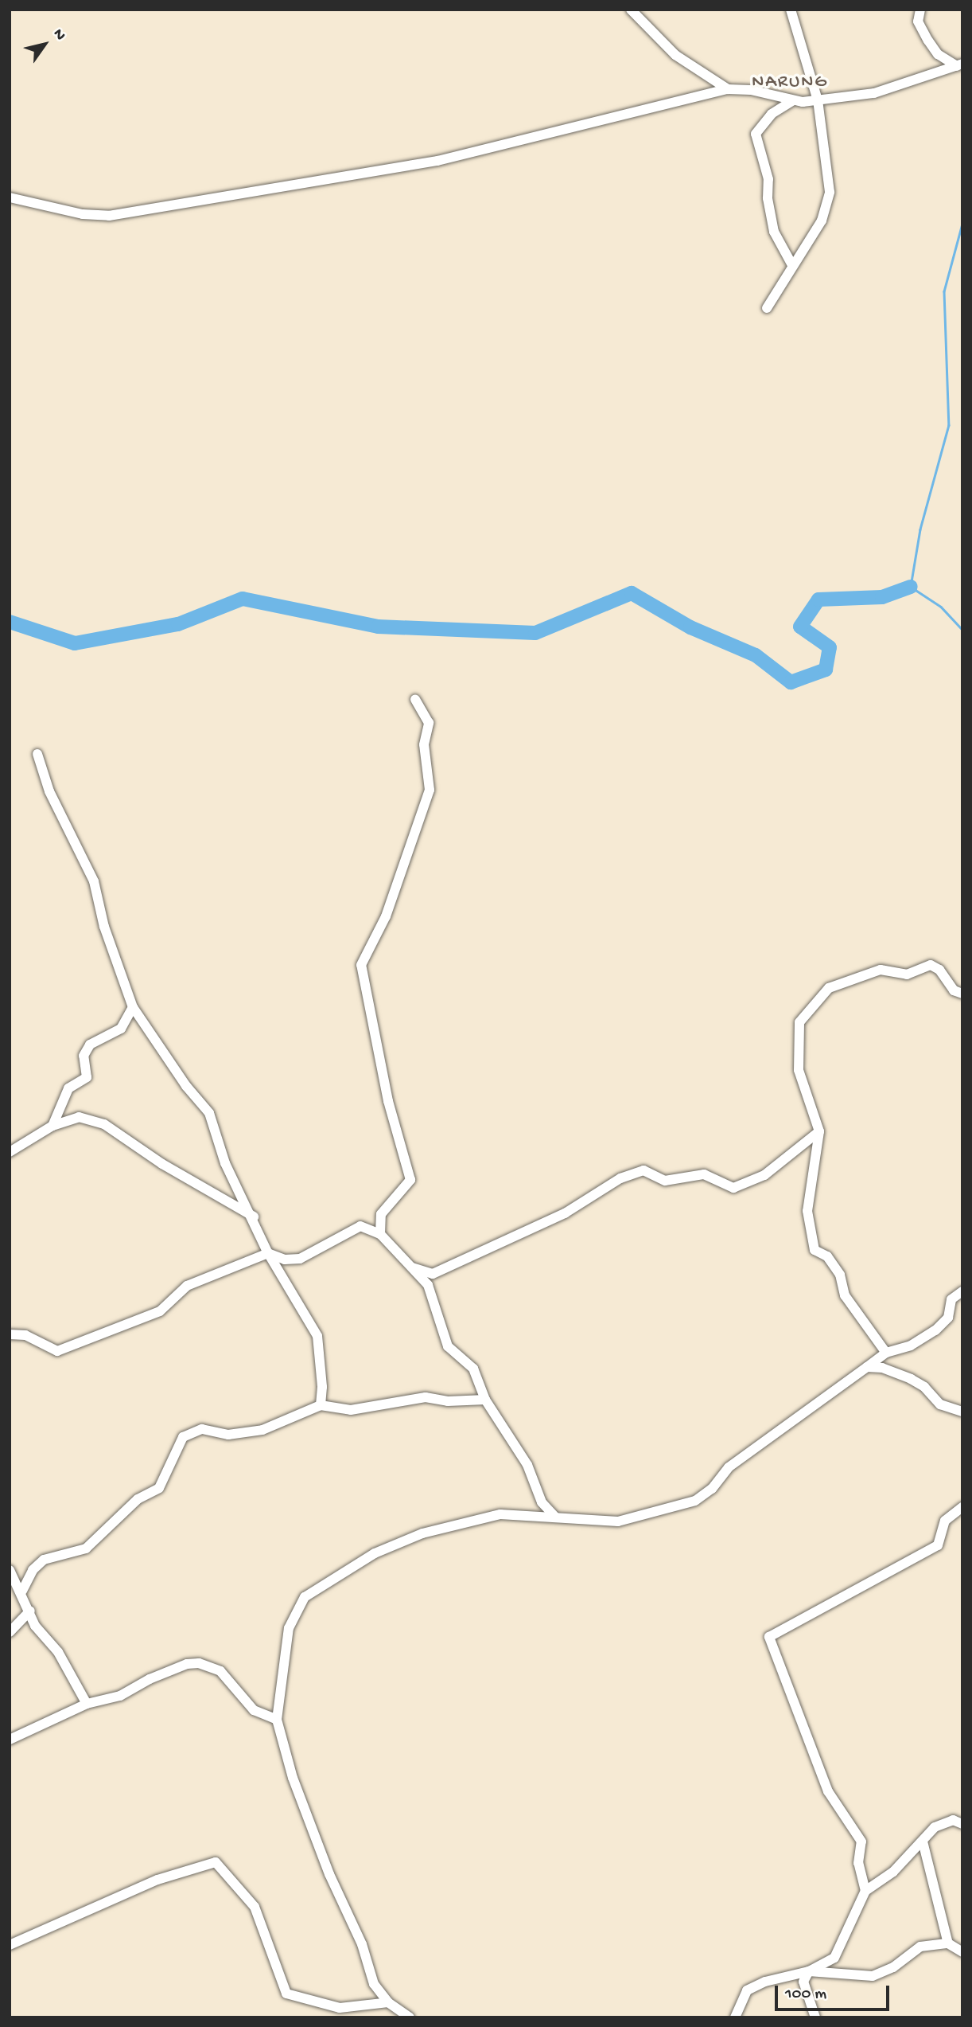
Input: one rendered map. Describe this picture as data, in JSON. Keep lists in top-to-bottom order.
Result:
{
  "districts": ["NARUNG"],
  "scale_bar": "100 m",
  "north": "top right"
}
